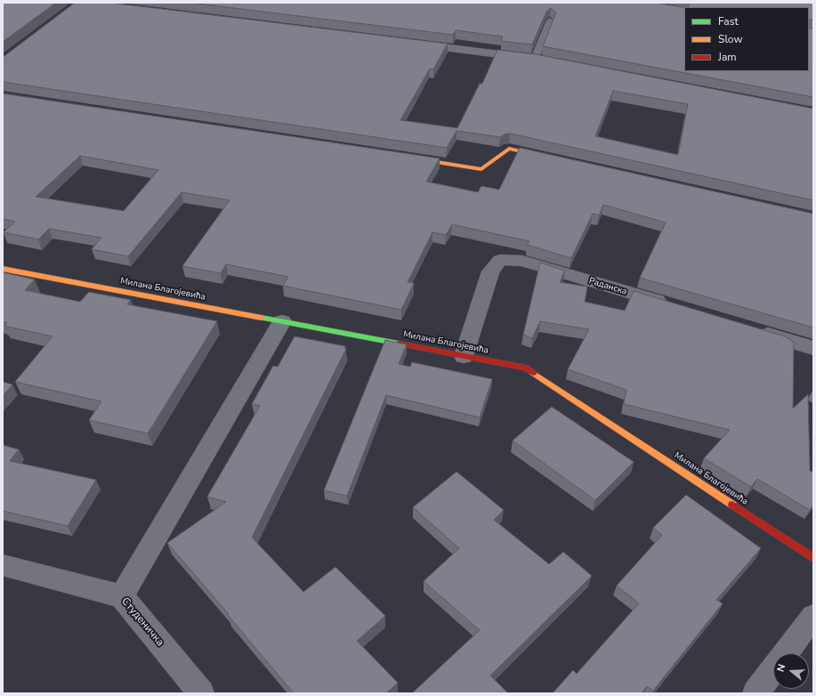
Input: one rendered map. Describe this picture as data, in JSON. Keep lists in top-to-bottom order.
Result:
{
  "streets": {
    "street": ["Раданска", "Милана Благојевића", "Студеничка"]
  },
  "crossings": [
    ["Раданска", "Милана Благојевића"]
  ],
  "legend": ["Fast", "Slow", "Jam"],
  "north": "left"
}
